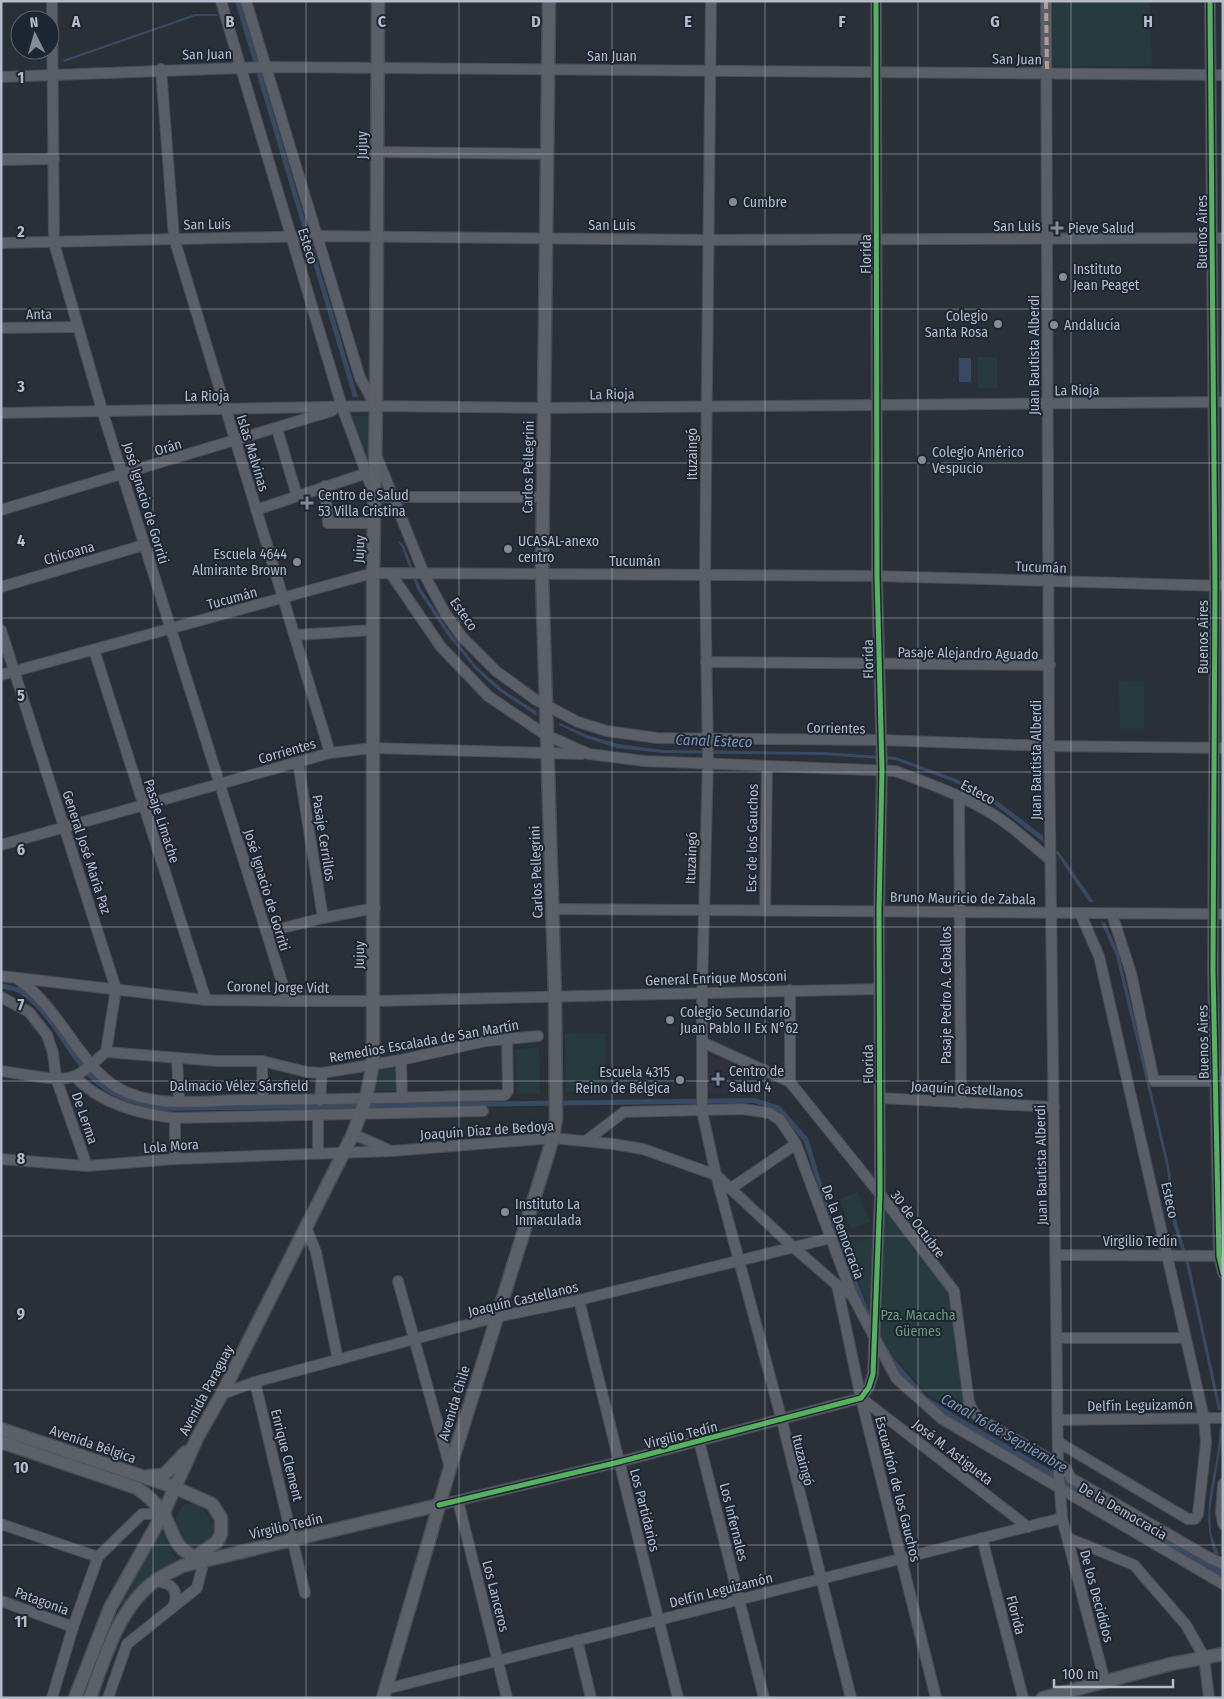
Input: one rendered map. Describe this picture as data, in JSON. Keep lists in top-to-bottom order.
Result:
{
  "streets": {
    "main road": [
      "Jujuy",
      "Carlos Pellegrini",
      "Virgilio Tedín",
      "Avenida Paraguay",
      "Avenida Chile",
      "Avenida Bélgica"
    ],
    "street": [
      "San Juan",
      "San Luis",
      "Buenos Aires",
      "Esteco",
      "Florida",
      "Anta",
      "Juan Bautista Alberdi",
      "La Rioja",
      "Orán",
      "Islas Malvinas",
      "Ituzaingó",
      "José Ignacio de Gorriti",
      "Chicoana",
      "Tucumán",
      "Pasaje Alejandro Aguado",
      "Corrientes",
      "Pasaje Limache",
      "Pasaje Cerrillos",
      "Esc de los Gauchos",
      "General José María Paz",
      "Bruno Mauricio de Zabala",
      "General Enrique Mosconi",
      "Coronel Jorge Vidt",
      "Pasaje Pedro A. Ceballos",
      "Remedios Escalada de San Martín",
      "Dalmacio Vélez Sársfield",
      "Joaquín Castellanos",
      "De Lerma",
      "Joaquín Díaz de Bedoya",
      "Lola Mora",
      "30 de Octubre",
      "De la Democracia",
      "Delfín Leguizamón",
      "José M. Astigueta",
      "Enrique Clement",
      "Escuadrón de los Gauchos",
      "Los Partidarios",
      "Los Infernales",
      "Los Lanceros",
      "De los Decididos",
      "Patagonia"
    ]
  },
  "crossings": [
    ["San Juan", "Jujuy"],
    ["San Juan", "Buenos Aires"],
    ["San Juan", "Esteco"],
    ["San Juan", "Florida"],
    ["San Juan", "Juan Bautista Alberdi"],
    ["San Juan", "Islas Malvinas"],
    ["San Juan", "Ituzaingó"],
    ["San Juan", "Carlos Pellegrini"],
    ["San Juan", "José Ignacio de Gorriti"],
    ["Jujuy", "San Luis"],
    ["Jujuy", "Esteco"],
    ["Jujuy", "La Rioja"],
    ["Jujuy", "Tucumán"],
    ["Jujuy", "Corrientes"],
    ["Jujuy", "Coronel Jorge Vidt"],
    ["Jujuy", "Remedios Escalada de San Martín"],
    ["Jujuy", "Dalmacio Vélez Sársfield"],
    ["Jujuy", "Avenida Paraguay"],
    ["San Luis", "Buenos Aires"],
    ["San Luis", "Esteco"],
    ["San Luis", "Florida"],
    ["San Luis", "Juan Bautista Alberdi"],
    ["San Luis", "Islas Malvinas"],
    ["San Luis", "Ituzaingó"],
    ["San Luis", "Carlos Pellegrini"],
    ["San Luis", "José Ignacio de Gorriti"],
    ["Buenos Aires", "La Rioja"],
    ["Buenos Aires", "Tucumán"],
    ["Buenos Aires", "Corrientes"],
    ["Buenos Aires", "Bruno Mauricio de Zabala"],
    ["Buenos Aires", "Virgilio Tedín"],
    ["Esteco", "Florida"],
    ["Esteco", "Juan Bautista Alberdi"],
    ["Esteco", "La Rioja"],
    ["Esteco", "Orán"],
    ["Esteco", "Carlos Pellegrini"],
    ["Esteco", "Tucumán"],
    ["Esteco", "Corrientes"],
    ["Esteco", "Bruno Mauricio de Zabala"],
    ["Esteco", "Pasaje Pedro A. Ceballos"],
    ["Esteco", "Virgilio Tedín"],
    ["Esteco", "Delfín Leguizamón"],
    ["Florida", "La Rioja"],
    ["Florida", "Tucumán"],
    ["Florida", "Pasaje Alejandro Aguado"],
    ["Florida", "Corrientes"],
    ["Florida", "Bruno Mauricio de Zabala"],
    ["Florida", "General Enrique Mosconi"],
    ["Florida", "Joaquín Castellanos"],
    ["Florida", "30 de Octubre"],
    ["Florida", "De la Democracia"],
    ["Florida", "Delfín Leguizamón"],
    ["Anta", "José Ignacio de Gorriti"],
    ["Juan Bautista Alberdi", "La Rioja"],
    ["Juan Bautista Alberdi", "Tucumán"],
    ["Juan Bautista Alberdi", "Pasaje Alejandro Aguado"],
    ["Juan Bautista Alberdi", "Corrientes"],
    ["Juan Bautista Alberdi", "Bruno Mauricio de Zabala"],
    ["Juan Bautista Alberdi", "Joaquín Castellanos"],
    ["Juan Bautista Alberdi", "De la Democracia"],
    ["Juan Bautista Alberdi", "Virgilio Tedín"],
    ["Juan Bautista Alberdi", "Delfín Leguizamón"],
    ["Juan Bautista Alberdi", "De los Decididos"],
    ["La Rioja", "Orán"],
    ["La Rioja", "Islas Malvinas"],
    ["La Rioja", "Ituzaingó"],
    ["La Rioja", "Carlos Pellegrini"],
    ["La Rioja", "José Ignacio de Gorriti"],
    ["Orán", "Islas Malvinas"],
    ["Orán", "José Ignacio de Gorriti"],
    ["Islas Malvinas", "Tucumán"],
    ["Islas Malvinas", "Corrientes"],
    ["Ituzaingó", "Tucumán"],
    ["Ituzaingó", "Pasaje Alejandro Aguado"],
    ["Ituzaingó", "Corrientes"],
    ["Ituzaingó", "Bruno Mauricio de Zabala"],
    ["Ituzaingó", "General Enrique Mosconi"],
    ["Ituzaingó", "Joaquín Castellanos"],
    ["Ituzaingó", "Joaquín Díaz de Bedoya"],
    ["Ituzaingó", "30 de Octubre"],
    ["Ituzaingó", "De la Democracia"],
    ["Ituzaingó", "Virgilio Tedín"],
    ["Ituzaingó", "Delfín Leguizamón"],
    ["Carlos Pellegrini", "Tucumán"],
    ["Carlos Pellegrini", "Corrientes"],
    ["Carlos Pellegrini", "Bruno Mauricio de Zabala"],
    ["Carlos Pellegrini", "General Enrique Mosconi"],
    ["Carlos Pellegrini", "Coronel Jorge Vidt"],
    ["Carlos Pellegrini", "Avenida Chile"],
    ["José Ignacio de Gorriti", "Chicoana"],
    ["José Ignacio de Gorriti", "Tucumán"],
    ["José Ignacio de Gorriti", "Corrientes"],
    ["José Ignacio de Gorriti", "Coronel Jorge Vidt"],
    ["Tucumán", "Pasaje Limache"],
    ["Tucumán", "General José María Paz"],
    ["Corrientes", "Pasaje Limache"],
    ["Corrientes", "Pasaje Cerrillos"],
    ["Corrientes", "Esc de los Gauchos"],
    ["Corrientes", "General José María Paz"],
    ["Pasaje Limache", "Coronel Jorge Vidt"],
    ["Esc de los Gauchos", "Bruno Mauricio de Zabala"],
    ["General José María Paz", "Coronel Jorge Vidt"],
    ["General José María Paz", "Remedios Escalada de San Martín"],
    ["Bruno Mauricio de Zabala", "Pasaje Pedro A. Ceballos"],
    ["General Enrique Mosconi", "Coronel Jorge Vidt"],
    ["Coronel Jorge Vidt", "Dalmacio Vélez Sársfield"],
    ["Pasaje Pedro A. Ceballos", "Joaquín Castellanos"],
    ["Remedios Escalada de San Martín", "Dalmacio Vélez Sársfield"],
    ["Dalmacio Vélez Sársfield", "Avenida Paraguay"],
    ["Joaquín Castellanos", "De la Democracia"],
    ["Joaquín Castellanos", "Avenida Paraguay"],
    ["Joaquín Castellanos", "Avenida Chile"],
    ["Joaquín Castellanos", "Enrique Clement"],
    ["Joaquín Castellanos", "Los Partidarios"],
    ["De Lerma", "Lola Mora"],
    ["Joaquín Díaz de Bedoya", "Lola Mora"],
    ["Joaquín Díaz de Bedoya", "De la Democracia"],
    ["Joaquín Díaz de Bedoya", "Avenida Paraguay"],
    ["Joaquín Díaz de Bedoya", "Avenida Chile"],
    ["Lola Mora", "Avenida Paraguay"],
    ["30 de Octubre", "De la Democracia"],
    ["Virgilio Tedín", "Avenida Paraguay"],
    ["Virgilio Tedín", "Avenida Chile"],
    ["Virgilio Tedín", "Avenida Bélgica"],
    ["Virgilio Tedín", "José M. Astigueta"],
    ["Virgilio Tedín", "Enrique Clement"],
    ["Virgilio Tedín", "Escuadrón de los Gauchos"],
    ["Virgilio Tedín", "Los Partidarios"],
    ["Virgilio Tedín", "Los Infernales"],
    ["Virgilio Tedín", "Los Lanceros"],
    ["Avenida Paraguay", "Avenida Bélgica"],
    ["Avenida Chile", "Delfín Leguizamón"],
    ["Delfín Leguizamón", "José M. Astigueta"],
    ["Delfín Leguizamón", "Escuadrón de los Gauchos"],
    ["Delfín Leguizamón", "Los Partidarios"],
    ["Delfín Leguizamón", "Los Infernales"],
    ["Delfín Leguizamón", "Los Lanceros"],
    ["Delfín Leguizamón", "De los Decididos"],
    ["José M. Astigueta", "Escuadrón de los Gauchos"]
  ],
  "water": ["Canal Esteco", "Canal 16 de Septiembre"],
  "parks": ["Pza. Macacha Güemes"],
  "places": {
    "other": [
      "Cumbre",
      "Instituto Jean Peaget",
      "Colegio Santa Rosa",
      "Andalucía",
      "Colegio Américo Vespucio",
      "UCASAL-anexo centro",
      "Escuela 4644 Almirante Brown",
      "Colegio Secundario Juan Pablo II Ex N°62",
      "Escuela 4315 Reino de Bélgica",
      "Instituto La Inmaculada"
    ],
    "health": ["Pieve Salud", "Centro de Salud 53 Villa Cristina", "Centro de Salud 4"]
  },
  "scale_bar": "100 m",
  "north": "top",
  "grid": {
    "columns": [
      "A",
      "B",
      "C",
      "D",
      "E",
      "F",
      "G",
      "H"
    ],
    "rows": [
      "1",
      "2",
      "3",
      "4",
      "5",
      "6",
      "7",
      "8",
      "9",
      "10",
      "11"
    ]
  }
}
